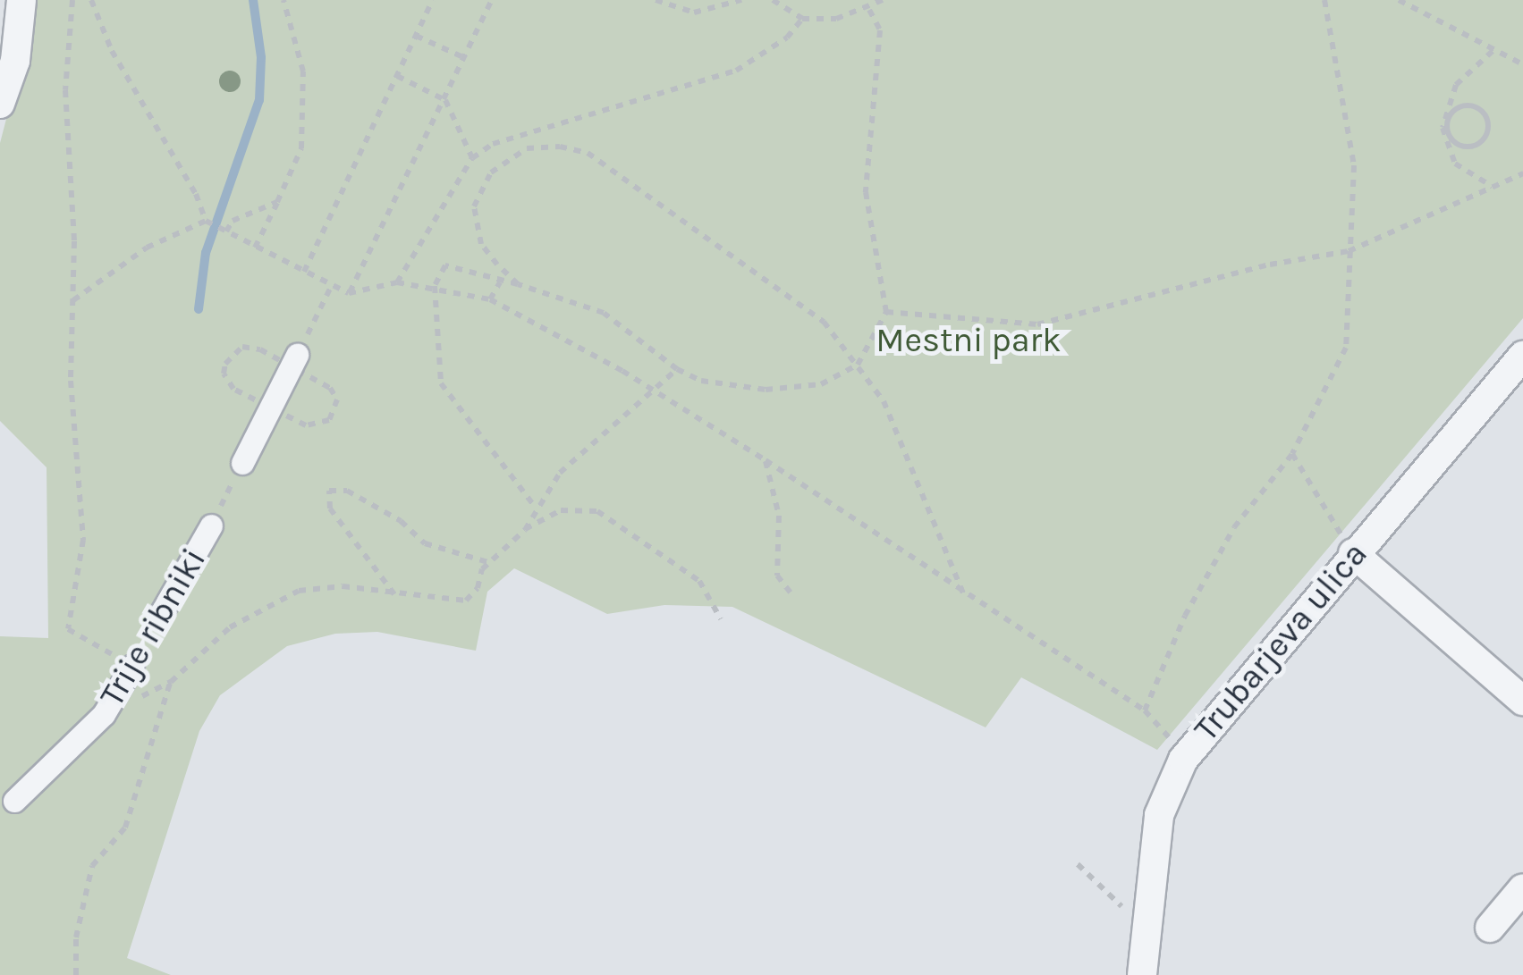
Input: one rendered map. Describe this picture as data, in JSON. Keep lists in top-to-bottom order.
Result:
{
  "streets": {
    "street": ["Trije ribniki", "Trubarjeva ulica"]
  },
  "parks": ["Mestni park"]
}
